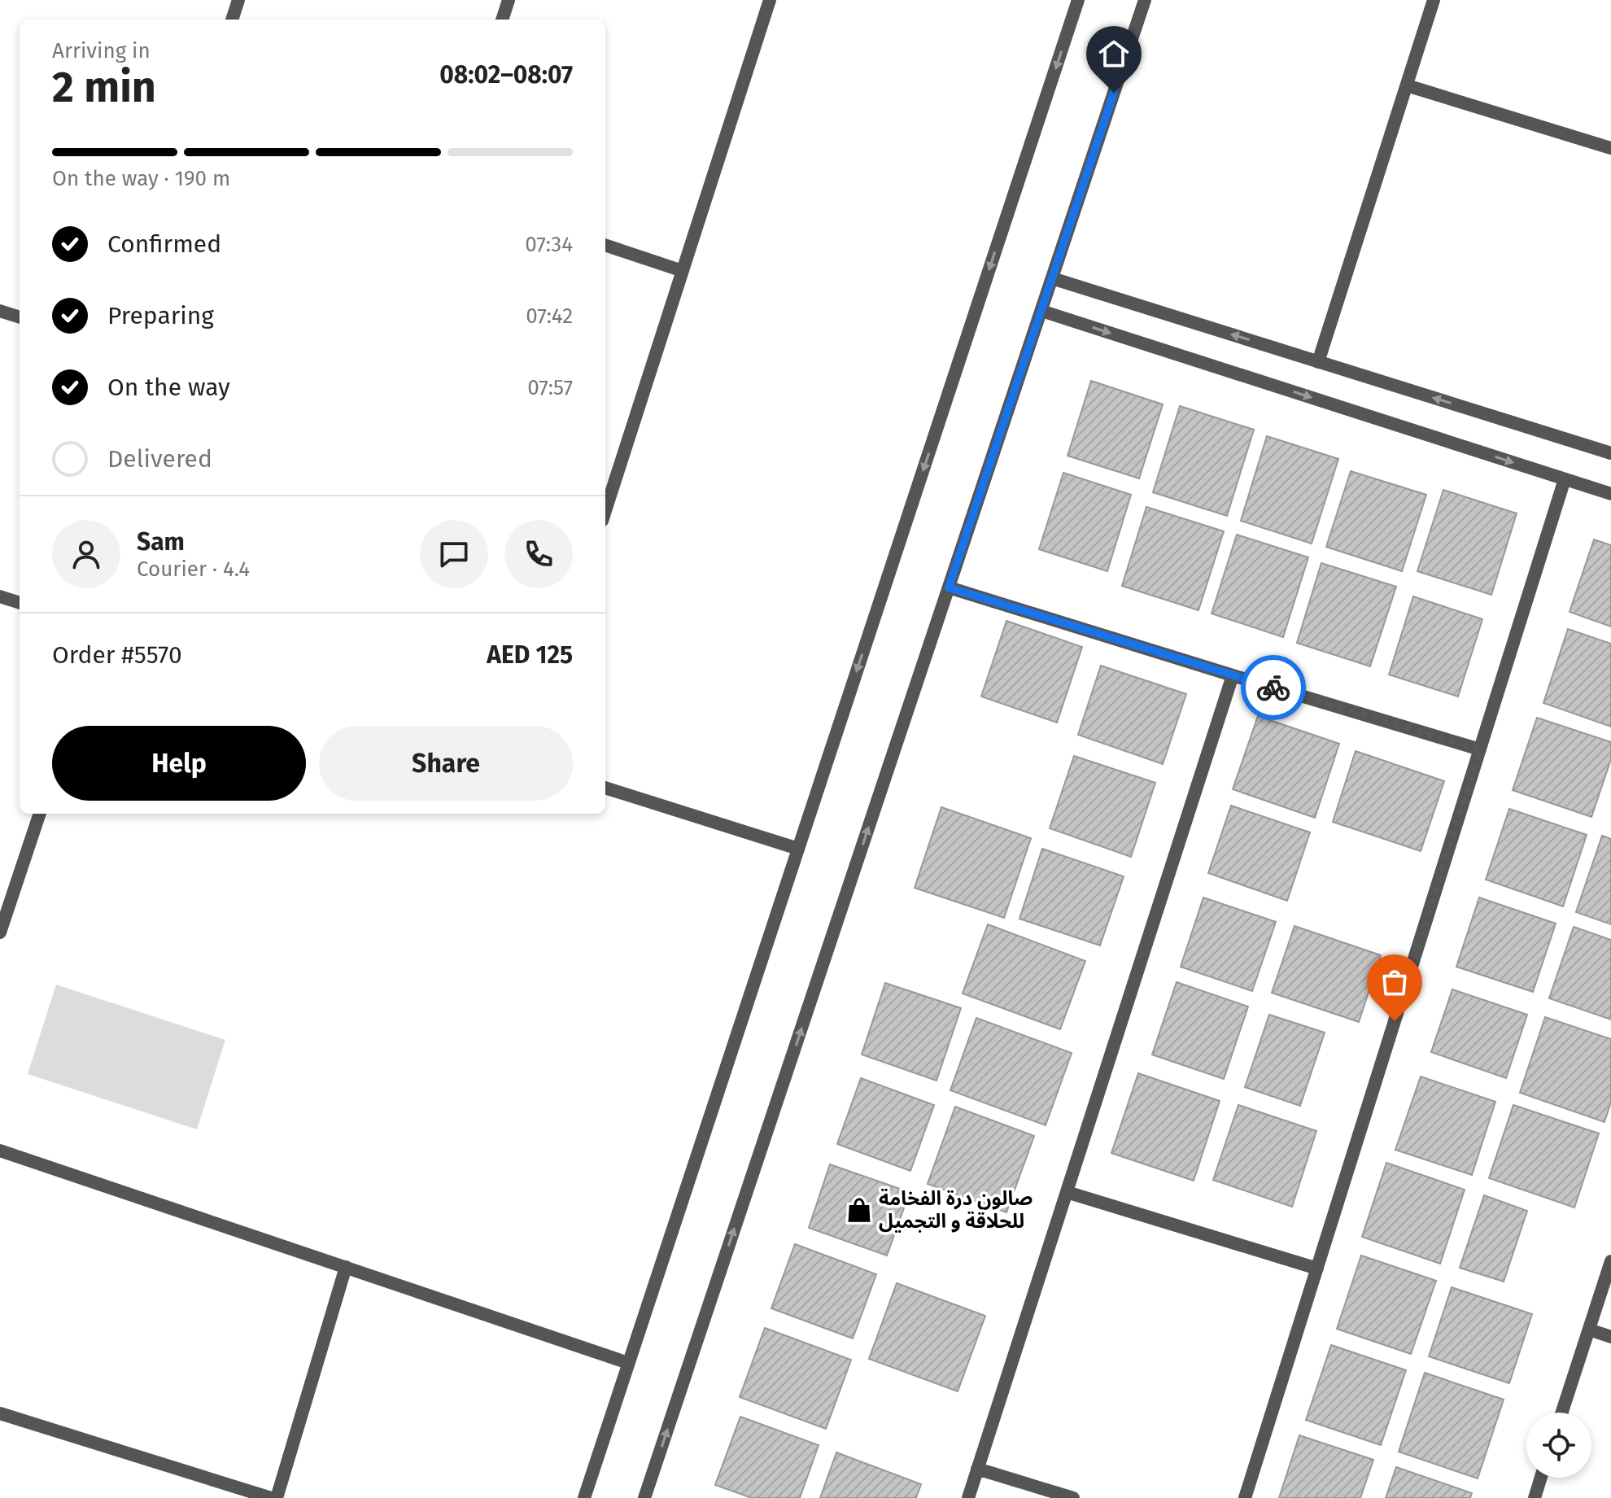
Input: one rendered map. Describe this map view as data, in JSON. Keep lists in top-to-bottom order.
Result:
{
  "places": {
    "shop": ["صالون درة الفخامة للحلاقة و التجميل"]
  },
  "page": {
    "heading": ["2 min", "Arriving in", "08:02–08:07"],
    "panel": [
      "Sam",
      "Courier · 4.4",
      "Order #5570",
      "AED 125"
    ],
    "bar": "On the way · 190 m",
    "list": [
      ["Confirmed", "07:34"],
      ["Preparing", "07:42"],
      ["On the way", "07:57"],
      "Delivered"
    ],
    "buttons": ["Help", "Share"]
  }
}
